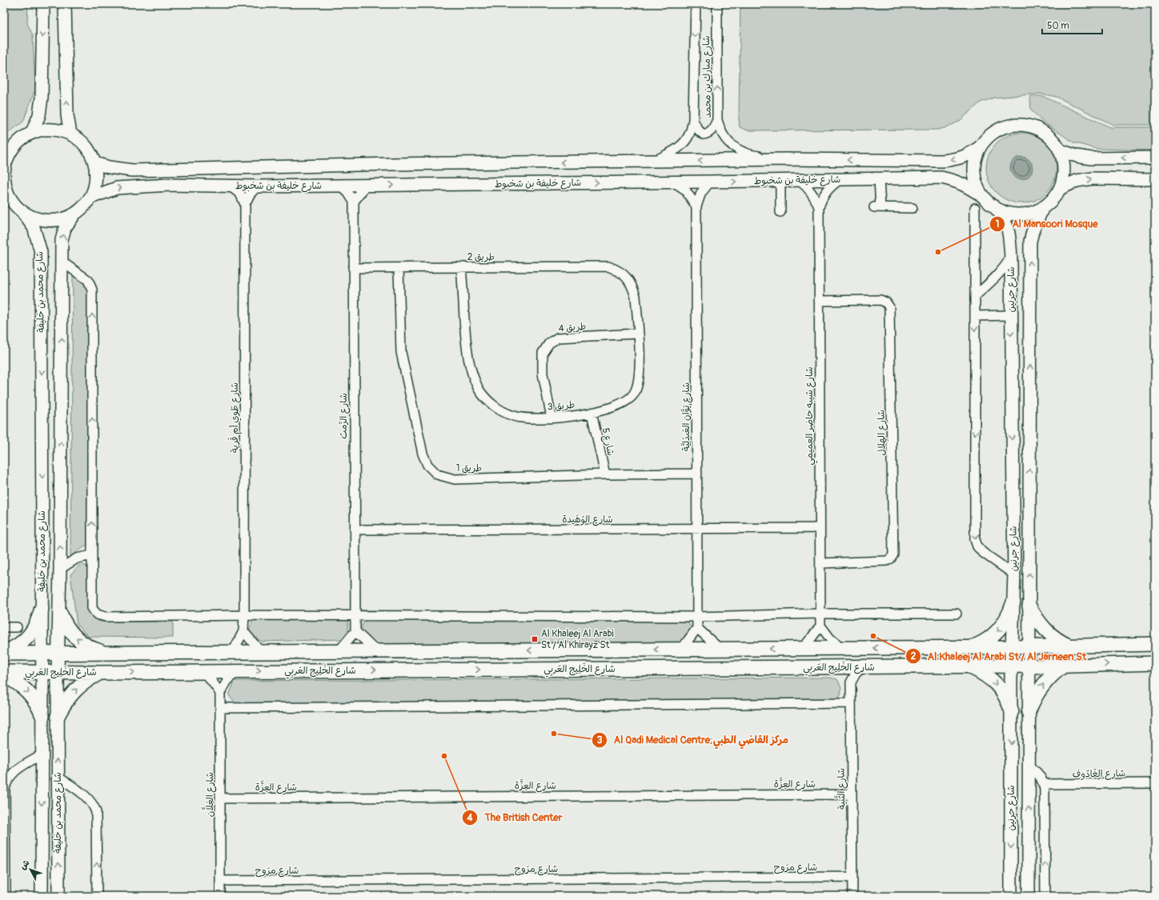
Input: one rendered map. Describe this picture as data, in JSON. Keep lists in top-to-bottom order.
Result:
{
  "streets": {
    "highway": ["شارع الخَلِيج العَربِي"],
    "main road": ["شارع خليفة بن شخبوط", "شارع جرنين", "شارع محمد بن خليفة"],
    "street": [
      "شارع مبارك بن محمد",
      "طريق 2",
      "طريق 4",
      "طريق 3",
      "شارع الرِّمث",
      "شارع شيبه حاضر العميمي",
      "شارع يَوَّان العَبدَلِيَّة",
      "شارع طَوي أم قَرية",
      "شارع الهِلال",
      "شارع 5",
      "طريق 1",
      "شارع الوُهَيدة",
      "شارع الغَادُوف",
      "شارع العِزَّة",
      "شارع الثَّنية",
      "شارع الغِلاَّن",
      "شارع مرَوح"
    ]
  },
  "crossings": [
    ["شارع مبارك بن محمد", "شارع خليفة بن شخبوط"],
    ["شارع خليفة بن شخبوط", "شارع جرنين"],
    ["شارع خليفة بن شخبوط", "شارع شيبه حاضر العميمي"],
    ["شارع خليفة بن شخبوط", "شارع يَوَّان العَبدَلِيَّة"],
    ["طريق 2", "طريق 3"],
    ["طريق 2", "شارع الرِّمث"],
    ["طريق 2", "طريق 1"],
    ["شارع جرنين", "شارع الخَلِيج العَربِي"],
    ["شارع محمد بن خليفة", "شارع الخَلِيج العَربِي"],
    ["طريق 4", "طريق 3"],
    ["طريق 4", "شارع 5"],
    ["طريق 3", "شارع 5"],
    ["شارع الرِّمث", "شارع الوُهَيدة"],
    ["شارع شيبه حاضر العميمي", "شارع الهِلال"],
    ["شارع شيبه حاضر العميمي", "شارع الوُهَيدة"],
    ["شارع يَوَّان العَبدَلِيَّة", "طريق 1"],
    ["شارع يَوَّان العَبدَلِيَّة", "شارع الوُهَيدة"],
    ["شارع طَوي أم قَرية", "شارع الخَلِيج العَربِي"],
    ["شارع 5", "طريق 1"],
    ["شارع العِزَّة", "شارع الثَّنية"],
    ["شارع العِزَّة", "شارع الغِلاَّن"],
    ["شارع الثَّنية", "شارع مرَوح"],
    ["شارع الغِلاَّن", "شارع مرَوح"]
  ],
  "places": {
    "other": [
      "Al Mansoori Mosque",
      "Al Khaleej Al Arabi St / Al Jarneen St",
      "Al Qadi Medical Centre;مركز القاضي الطبي",
      "The British Center"
    ],
    "transit": ["Al Khaleej Al Arabi St / Al Khirayz St"]
  },
  "scale_bar": "50 m",
  "north": "top left"
}
